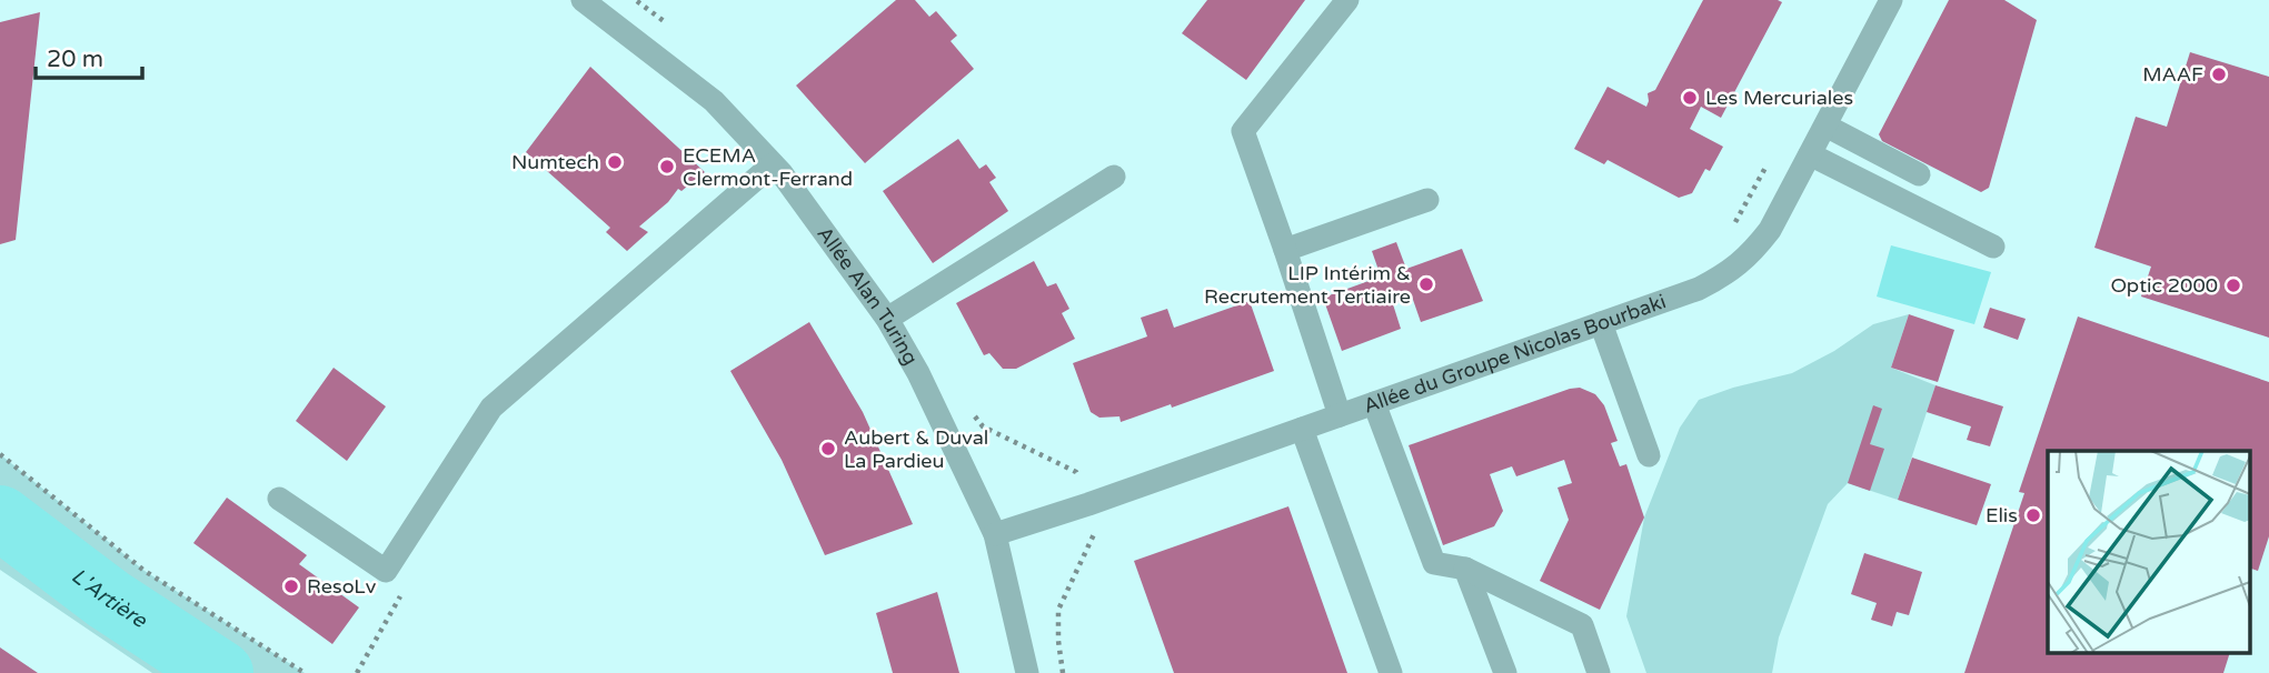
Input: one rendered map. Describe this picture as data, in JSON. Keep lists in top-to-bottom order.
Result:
{
  "streets": {
    "street": ["Allée Alan Turing", "Allée du Groupe Nicolas Bourbaki"]
  },
  "crossings": [
    ["Allée Alan Turing", "Allée du Groupe Nicolas Bourbaki"]
  ],
  "water": ["L'Artière"],
  "places": [
    "MAAF",
    "Les Mercuriales",
    "Numtech",
    "ECEMA Clermont-Ferrand",
    "LIP Intérim & Recrutement Tertiaire",
    "Optic 2000",
    "Aubert & Duval La Pardieu",
    "Elis",
    "ResoLv"
  ],
  "scale_bar": "20 m"
}
